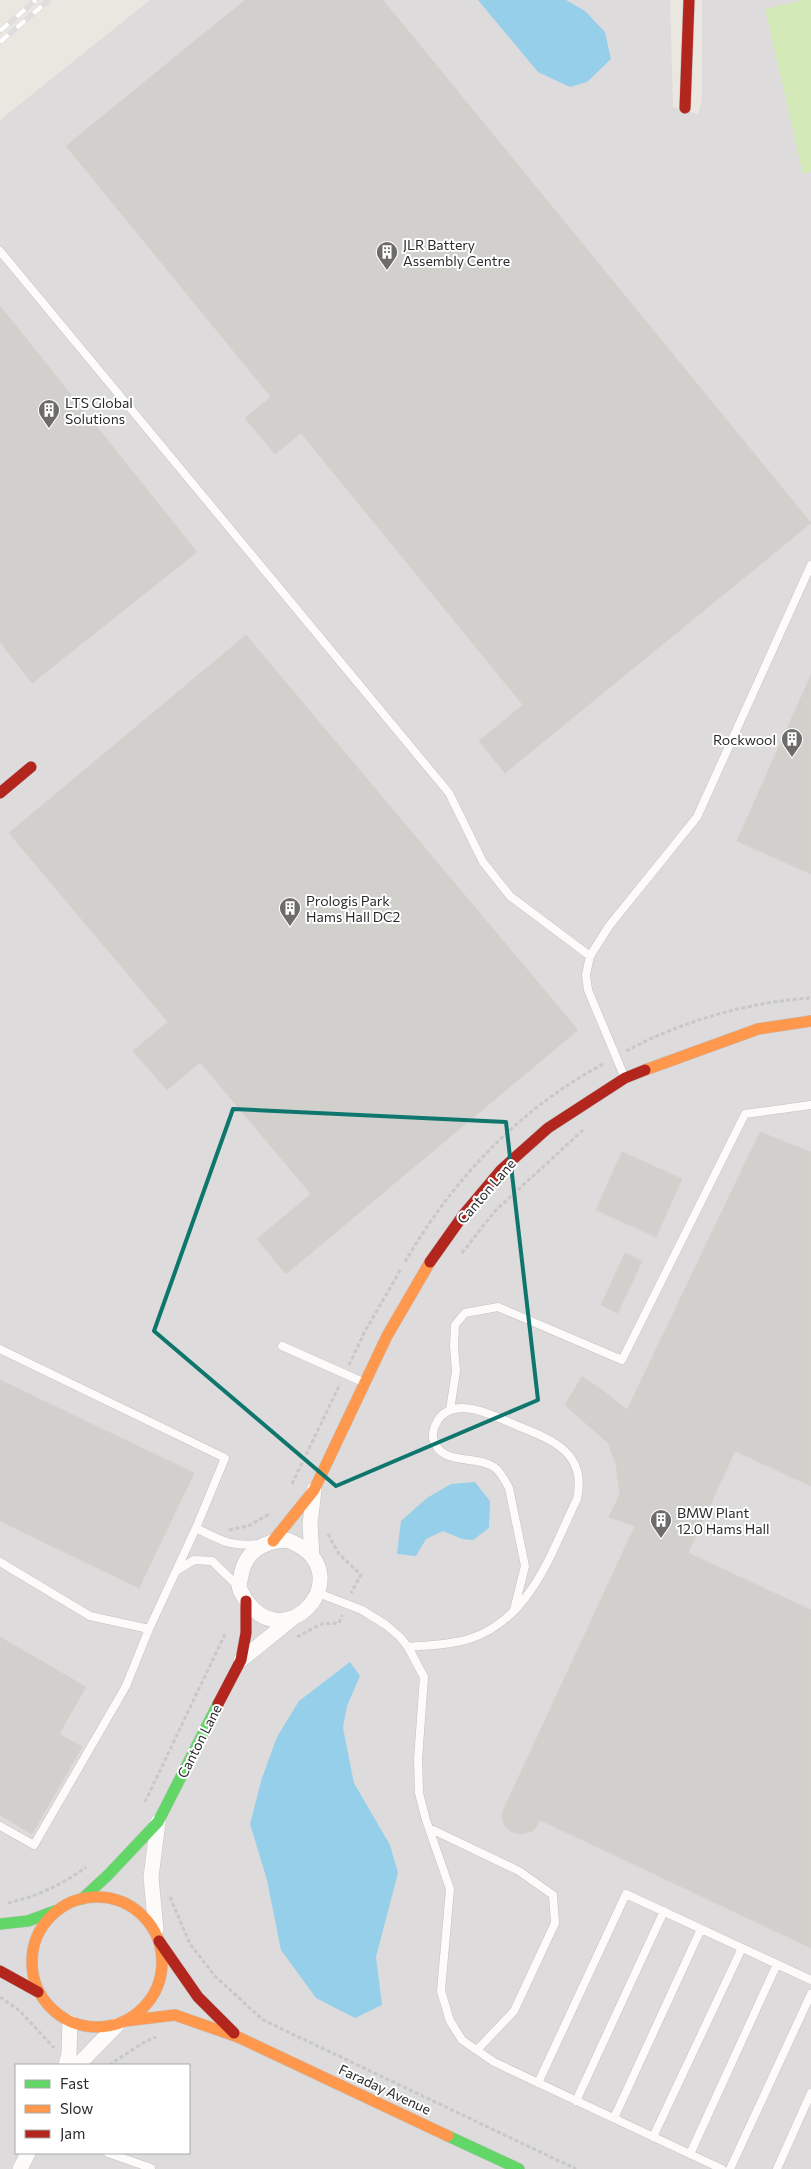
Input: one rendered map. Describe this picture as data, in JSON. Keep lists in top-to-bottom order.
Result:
{
  "streets": {
    "street": ["Canton Lane", "Faraday Avenue"]
  },
  "crossings": [
    ["Canton Lane", "Faraday Avenue"]
  ],
  "places": {
    "building": [
      "JLR Battery Assembly Centre",
      "LTS Global Solutions",
      "Rockwool",
      "Prologis Park Hams Hall DC2",
      "BMW Plant 12.0 Hams Hall"
    ]
  },
  "legend": ["Fast", "Slow", "Jam"]
}
